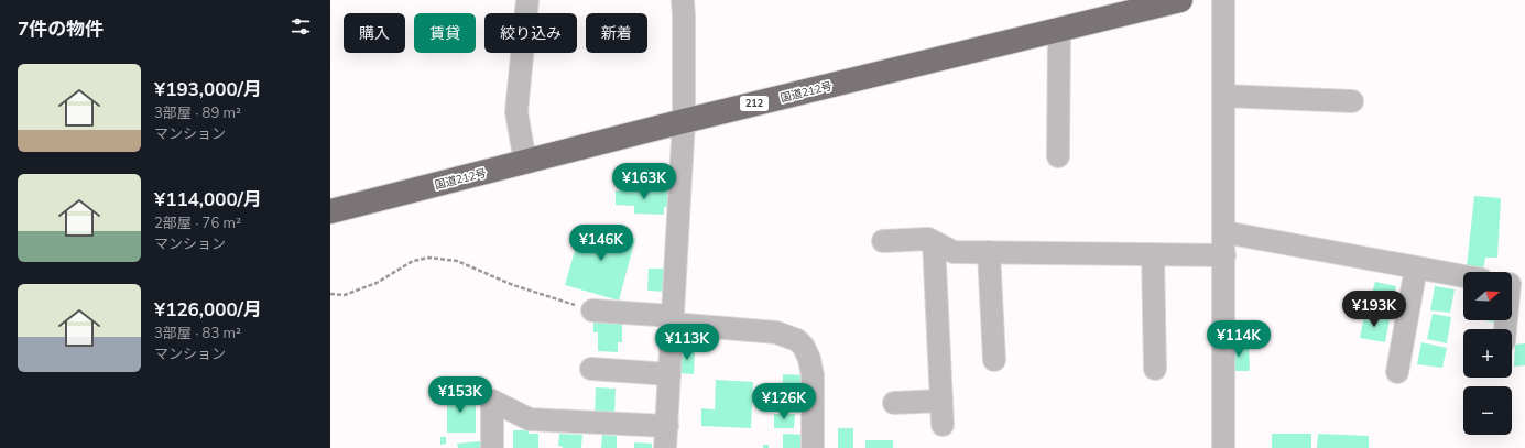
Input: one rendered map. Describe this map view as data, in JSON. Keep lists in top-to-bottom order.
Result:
{
  "streets": {
    "highway": ["国道212号", "212"]
  },
  "north": "right",
  "page": {
    "heading": "7件の物件",
    "chip": [
      "購入",
      "賃貸",
      "絞り込み",
      "新着"
    ],
    "list": [
      {
        "name": "¥193,000/月",
        "note": "3部屋 · 89 m² · マンション"
      },
      {
        "name": "¥114,000/月",
        "note": "2部屋 · 76 m² · マンション"
      },
      {
        "name": "¥126,000/月",
        "note": "3部屋 · 83 m² · マンション"
      }
    ],
    "price": [
      "¥163K",
      "¥146K",
      "¥193K",
      "¥114K",
      "¥113K",
      "¥153K",
      "¥126K"
    ],
    "map_buttons": ["+", "−"]
  }
}
